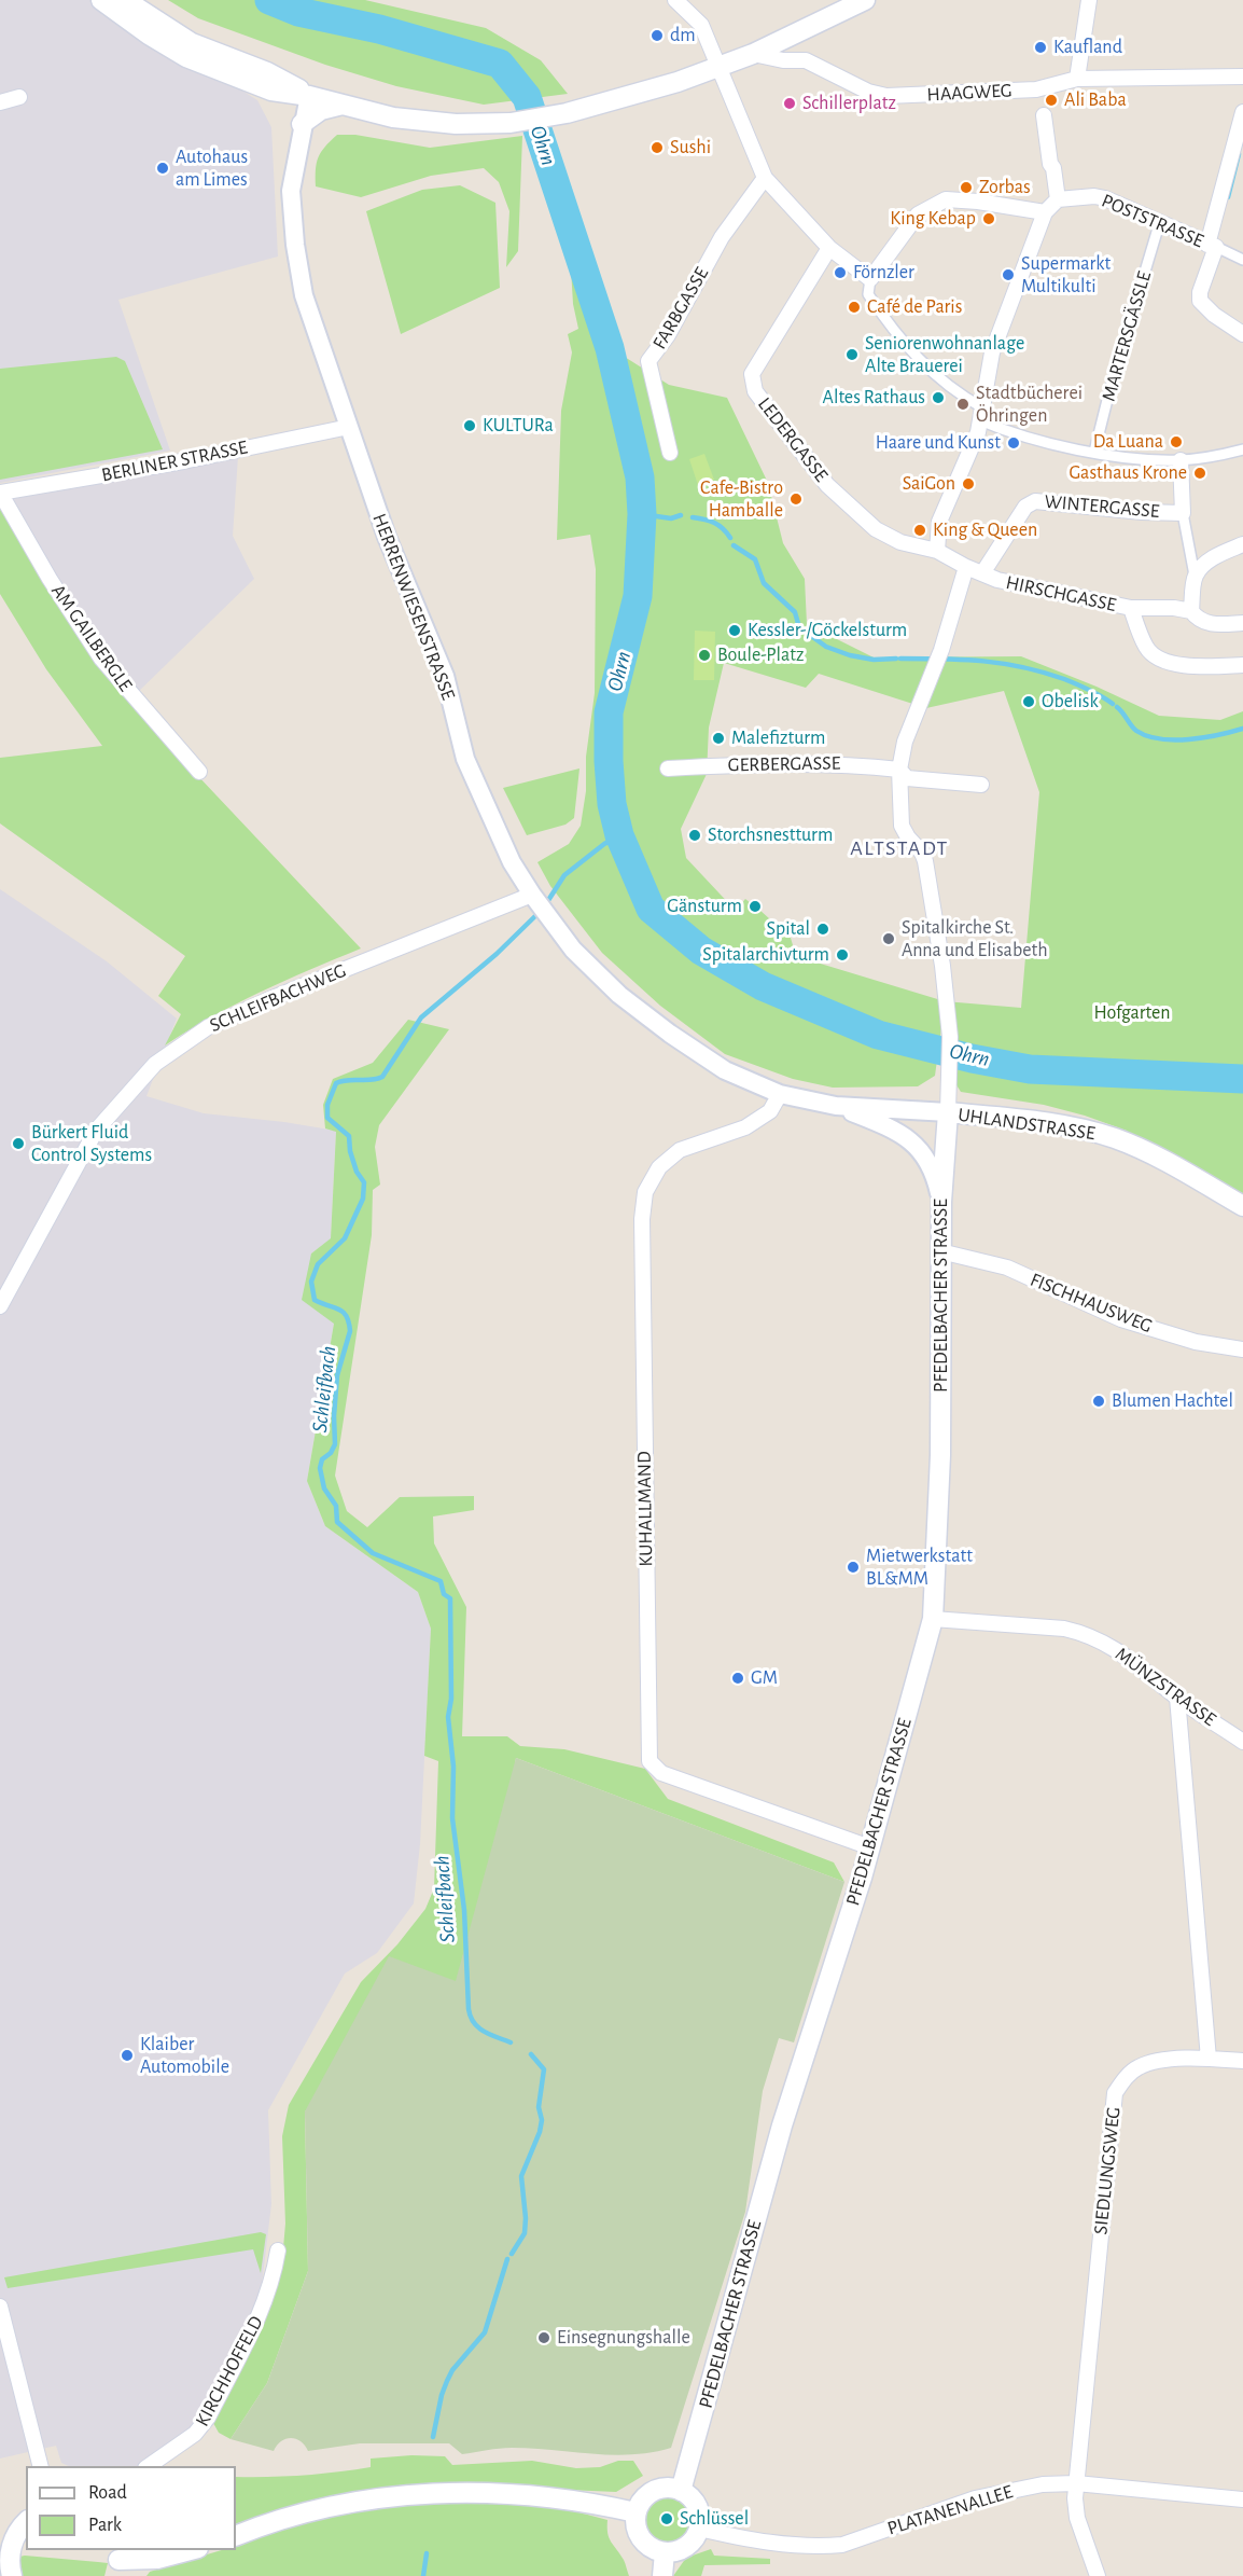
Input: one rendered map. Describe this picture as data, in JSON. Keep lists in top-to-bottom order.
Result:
{
  "streets": {
    "main road": ["UHLANDSTRASSE", "PFEDELBACHER STRASSE"],
    "street": [
      "HAAGWEG",
      "POSTSTRASSE",
      "FARBGASSE",
      "MARTERSGÄSSLE",
      "LEDERGASSE",
      "BERLINER STRASSE",
      "WINTERGASSE",
      "HIRSCHGASSE",
      "HERRENWIESENSTRASSE",
      "AM GAILBERGLE",
      "GERBERGASSE",
      "SCHLEIFBACHWEG",
      "FISCHHAUSWEG",
      "KUHALLMAND",
      "MÜNZSTRASSE",
      "SIEDLUNGSWEG",
      "KIRCHHOFFELD",
      "PLATANENALLEE"
    ]
  },
  "crossings": [
    ["POSTSTRASSE", "MARTERSGÄSSLE"],
    ["LEDERGASSE", "HIRSCHGASSE"],
    ["BERLINER STRASSE", "HERRENWIESENSTRASSE"],
    ["BERLINER STRASSE", "AM GAILBERGLE"],
    ["WINTERGASSE", "HIRSCHGASSE"],
    ["HERRENWIESENSTRASSE", "SCHLEIFBACHWEG"],
    ["HERRENWIESENSTRASSE", "UHLANDSTRASSE"],
    ["HERRENWIESENSTRASSE", "PFEDELBACHER STRASSE"],
    ["HERRENWIESENSTRASSE", "KUHALLMAND"],
    ["UHLANDSTRASSE", "PFEDELBACHER STRASSE"],
    ["PFEDELBACHER STRASSE", "FISCHHAUSWEG"],
    ["PFEDELBACHER STRASSE", "KUHALLMAND"],
    ["PFEDELBACHER STRASSE", "MÜNZSTRASSE"],
    ["PFEDELBACHER STRASSE", "PLATANENALLEE"],
    ["SIEDLUNGSWEG", "PLATANENALLEE"]
  ],
  "districts": ["ALTSTADT"],
  "water": ["Ohrn", "Schleifbach"],
  "parks": ["Hofgarten"],
  "places": [
    "dm",
    "Kaufland",
    "Ali Baba",
    "Schillerplatz",
    "Sushi",
    "Autohaus am Limes",
    "Zorbas",
    "King Kebap",
    "Förnzler",
    "Supermarkt Multikulti",
    "Café de Paris",
    "Seniorenwohnanlage Alte Brauerei",
    "Altes Rathaus",
    "Stadtbücherei Öhringen",
    "KULTURa",
    "Da Luana",
    "Haare und Kunst",
    "Gasthaus Krone",
    "SaiGon",
    "Cafe-Bistro Hamballe",
    "King & Queen",
    "Kessler-/Göckelsturm",
    "Boule-Platz",
    "Obelisk",
    "Malefizturm",
    "Storchsnestturm",
    "Gänsturm",
    "Spital",
    "Spitalkirche St. Anna und Elisabeth",
    "Spitalarchivturm",
    "Bürkert Fluid Control Systems",
    "Blumen Hachtel",
    "Mietwerkstatt BL&MM",
    "GM",
    "Klaiber Automobile",
    "Einsegnungshalle",
    "Schlüssel"
  ],
  "legend": ["Road", "Park"]
}
